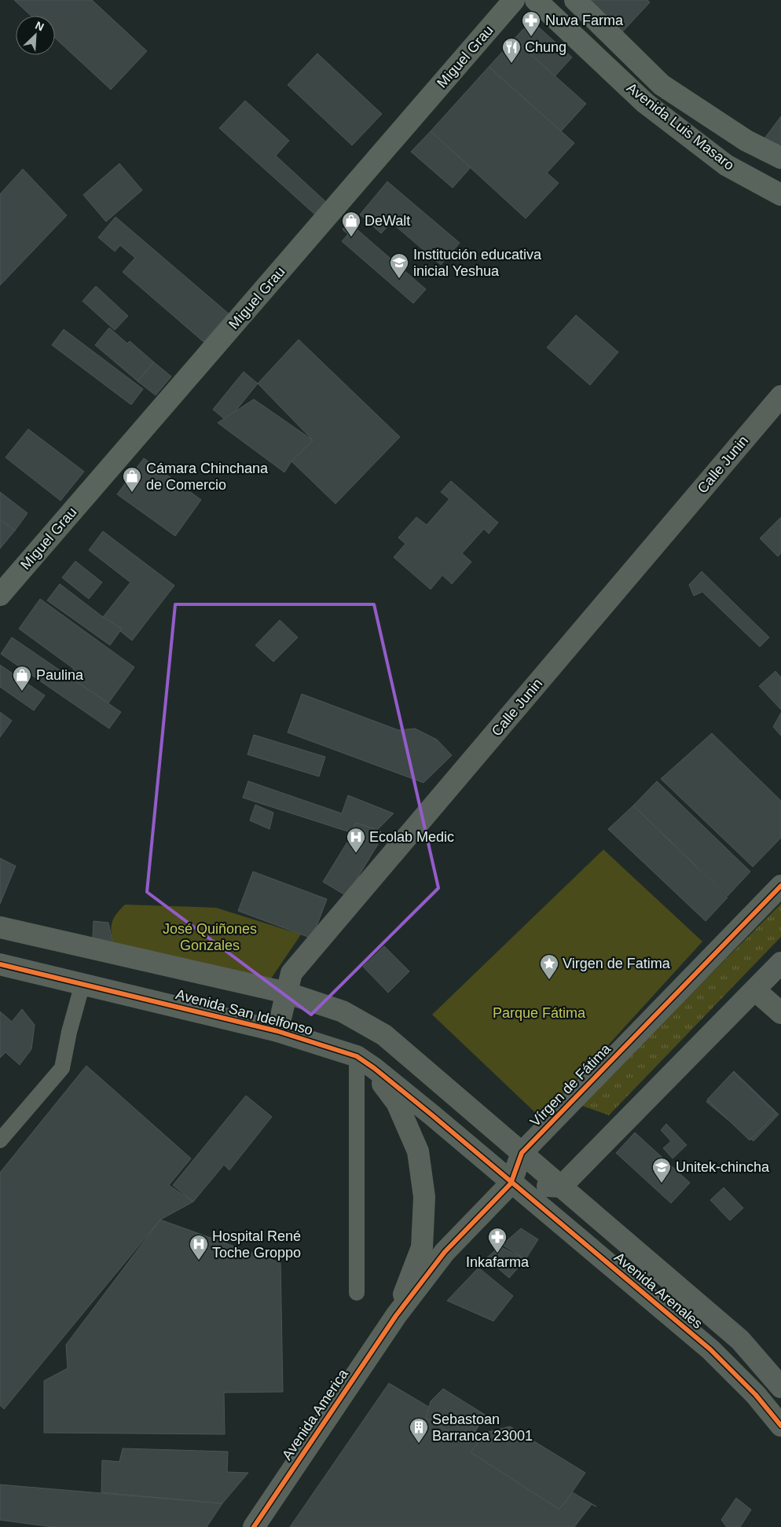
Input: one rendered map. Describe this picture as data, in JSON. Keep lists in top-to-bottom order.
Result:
{
  "streets": {
    "main road": ["Miguel Grau", "Avenida Luis Masaro"],
    "street": [
      "Calle Junin",
      "Avenida San Idelfonso",
      "Vírgen de Fátima",
      "Avenida Arenales",
      "Avenida America"
    ]
  },
  "crossings": [
    ["Calle Junin", "Avenida San Idelfonso"],
    ["Avenida San Idelfonso", "Vírgen de Fátima"],
    ["Avenida San Idelfonso", "Avenida Arenales"],
    ["Vírgen de Fátima", "Avenida Arenales"],
    ["Vírgen de Fátima", "Avenida America"]
  ],
  "parks": ["José Quiñones Gonzales", "Parque Fátima"],
  "places": {
    "pharmacy": ["Nuva Farma", "Inkafarma"],
    "restaurant": ["Chung"],
    "shop": ["DeWalt", "Cámara Chinchana de Comercio", "Paulina"],
    "school or university": ["Institución educativa inicial Yeshua", "Unitek-chincha"],
    "hospital": ["Ecolab Medic", "Hospital René Toche Groppo"],
    "place": ["Virgen de Fatima"],
    "building": ["Sebastoan Barranca 23001"]
  },
  "north": "top right"
}
